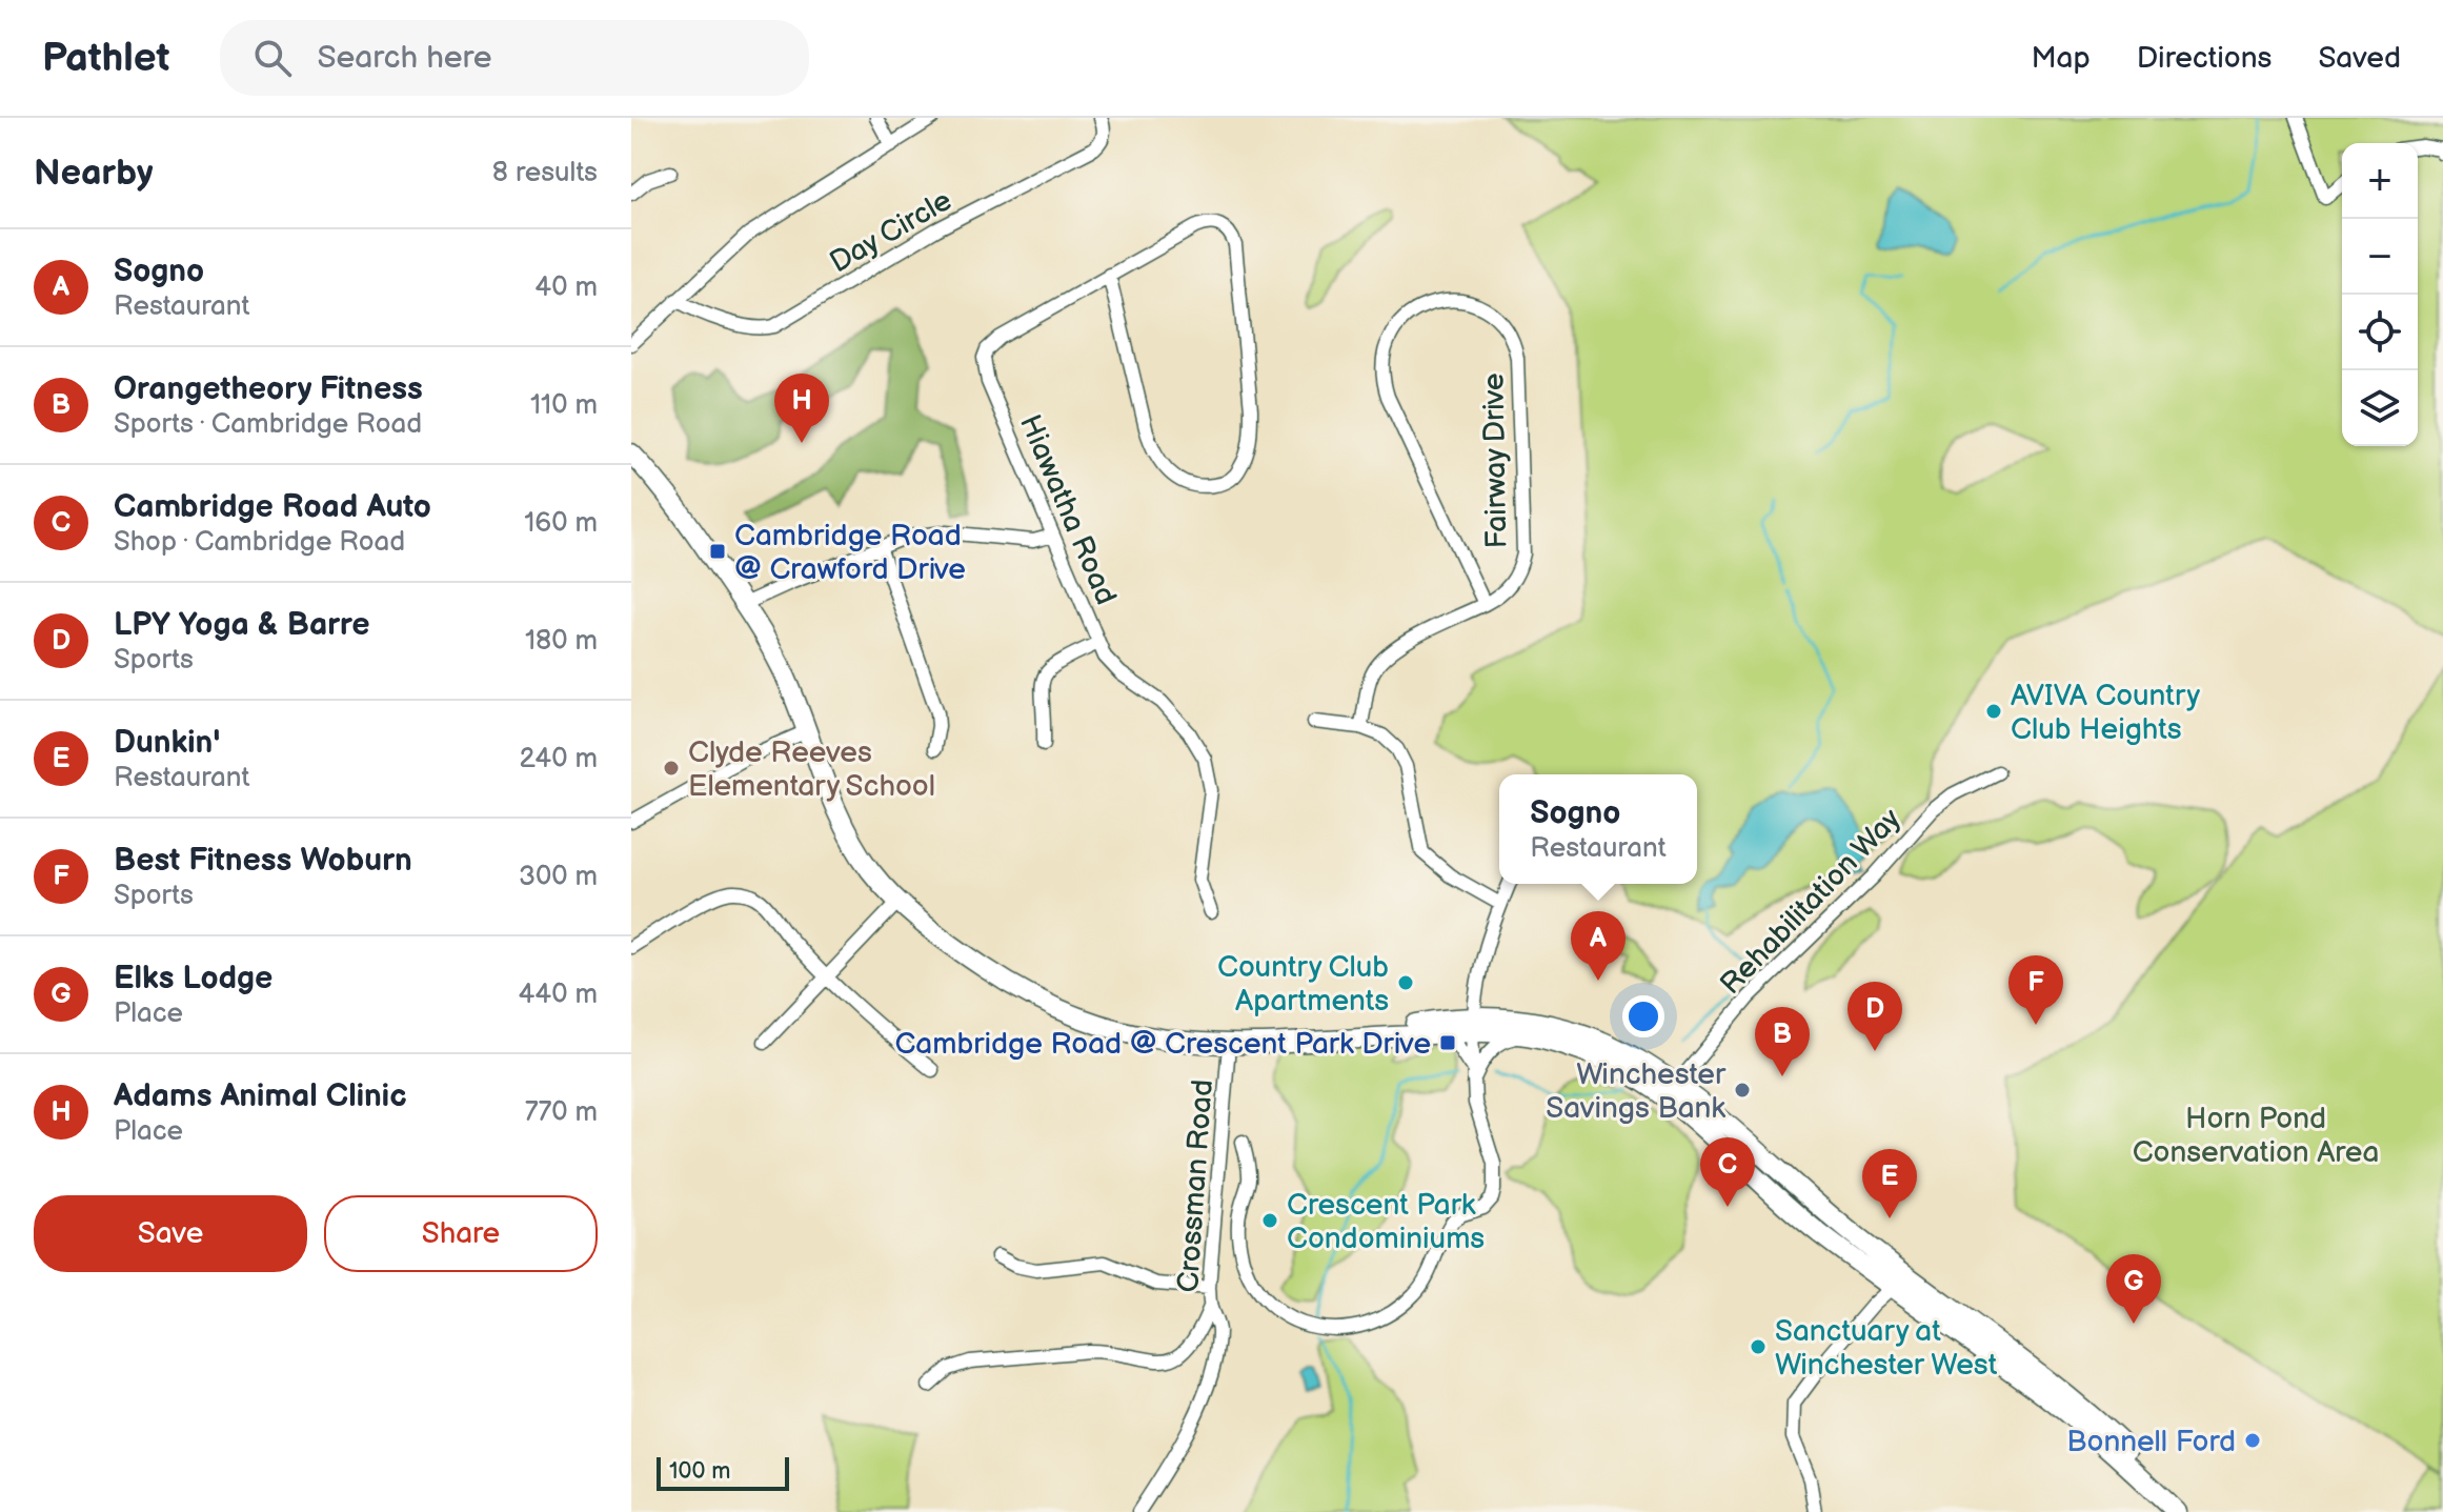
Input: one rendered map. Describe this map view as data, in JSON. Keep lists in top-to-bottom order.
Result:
{
  "streets": {
    "street": [
      "Day Circle",
      "Fairway Drive",
      "Hiawatha Road",
      "Rehabilitation Way",
      "Crossman Road"
    ]
  },
  "parks": ["Horn Pond Conservation Area"],
  "places": {
    "transit": ["Cambridge Road @ Crawford Drive", "Cambridge Road @ Crescent Park Drive"],
    "other": [
      "AVIVA Country Club Heights",
      "Clyde Reeves Elementary School",
      "Country Club Apartments",
      "Winchester Savings Bank",
      "Crescent Park Condominiums",
      "Sanctuary at Winchester West",
      "Bonnell Ford"
    ]
  },
  "scale_bar": "100 m",
  "page": {
    "header": "Pathlet",
    "search": "Search here",
    "nav": ["Map", "Directions", "Saved"],
    "heading": ["Nearby", "8 results"],
    "map_buttons": ["+", "−"],
    "list": [
      {
        "mark": "A",
        "name": "Sogno",
        "note": "Restaurant",
        "value": "40 m"
      },
      {
        "mark": "B",
        "name": "Orangetheory Fitness",
        "note": "Sports · Cambridge Road",
        "value": "110 m"
      },
      {
        "mark": "C",
        "name": "Cambridge Road Auto",
        "note": "Shop · Cambridge Road",
        "value": "160 m"
      },
      {
        "mark": "D",
        "name": "LPY Yoga & Barre",
        "note": "Sports",
        "value": "180 m"
      },
      {
        "mark": "E",
        "name": "Dunkin'",
        "note": "Restaurant",
        "value": "240 m"
      },
      {
        "mark": "F",
        "name": "Best Fitness Woburn",
        "note": "Sports",
        "value": "300 m"
      },
      {
        "mark": "G",
        "name": "Elks Lodge",
        "note": "Place",
        "value": "440 m"
      },
      {
        "mark": "H",
        "name": "Adams Animal Clinic",
        "note": "Place",
        "value": "770 m"
      }
    ],
    "pins": [
      "H",
      "A",
      "F",
      "D",
      "B",
      "C",
      "E",
      "G"
    ],
    "popup": ["Sogno", "Restaurant"],
    "buttons": ["Save", "Share"],
    "scale": "100 m"
  }
}
